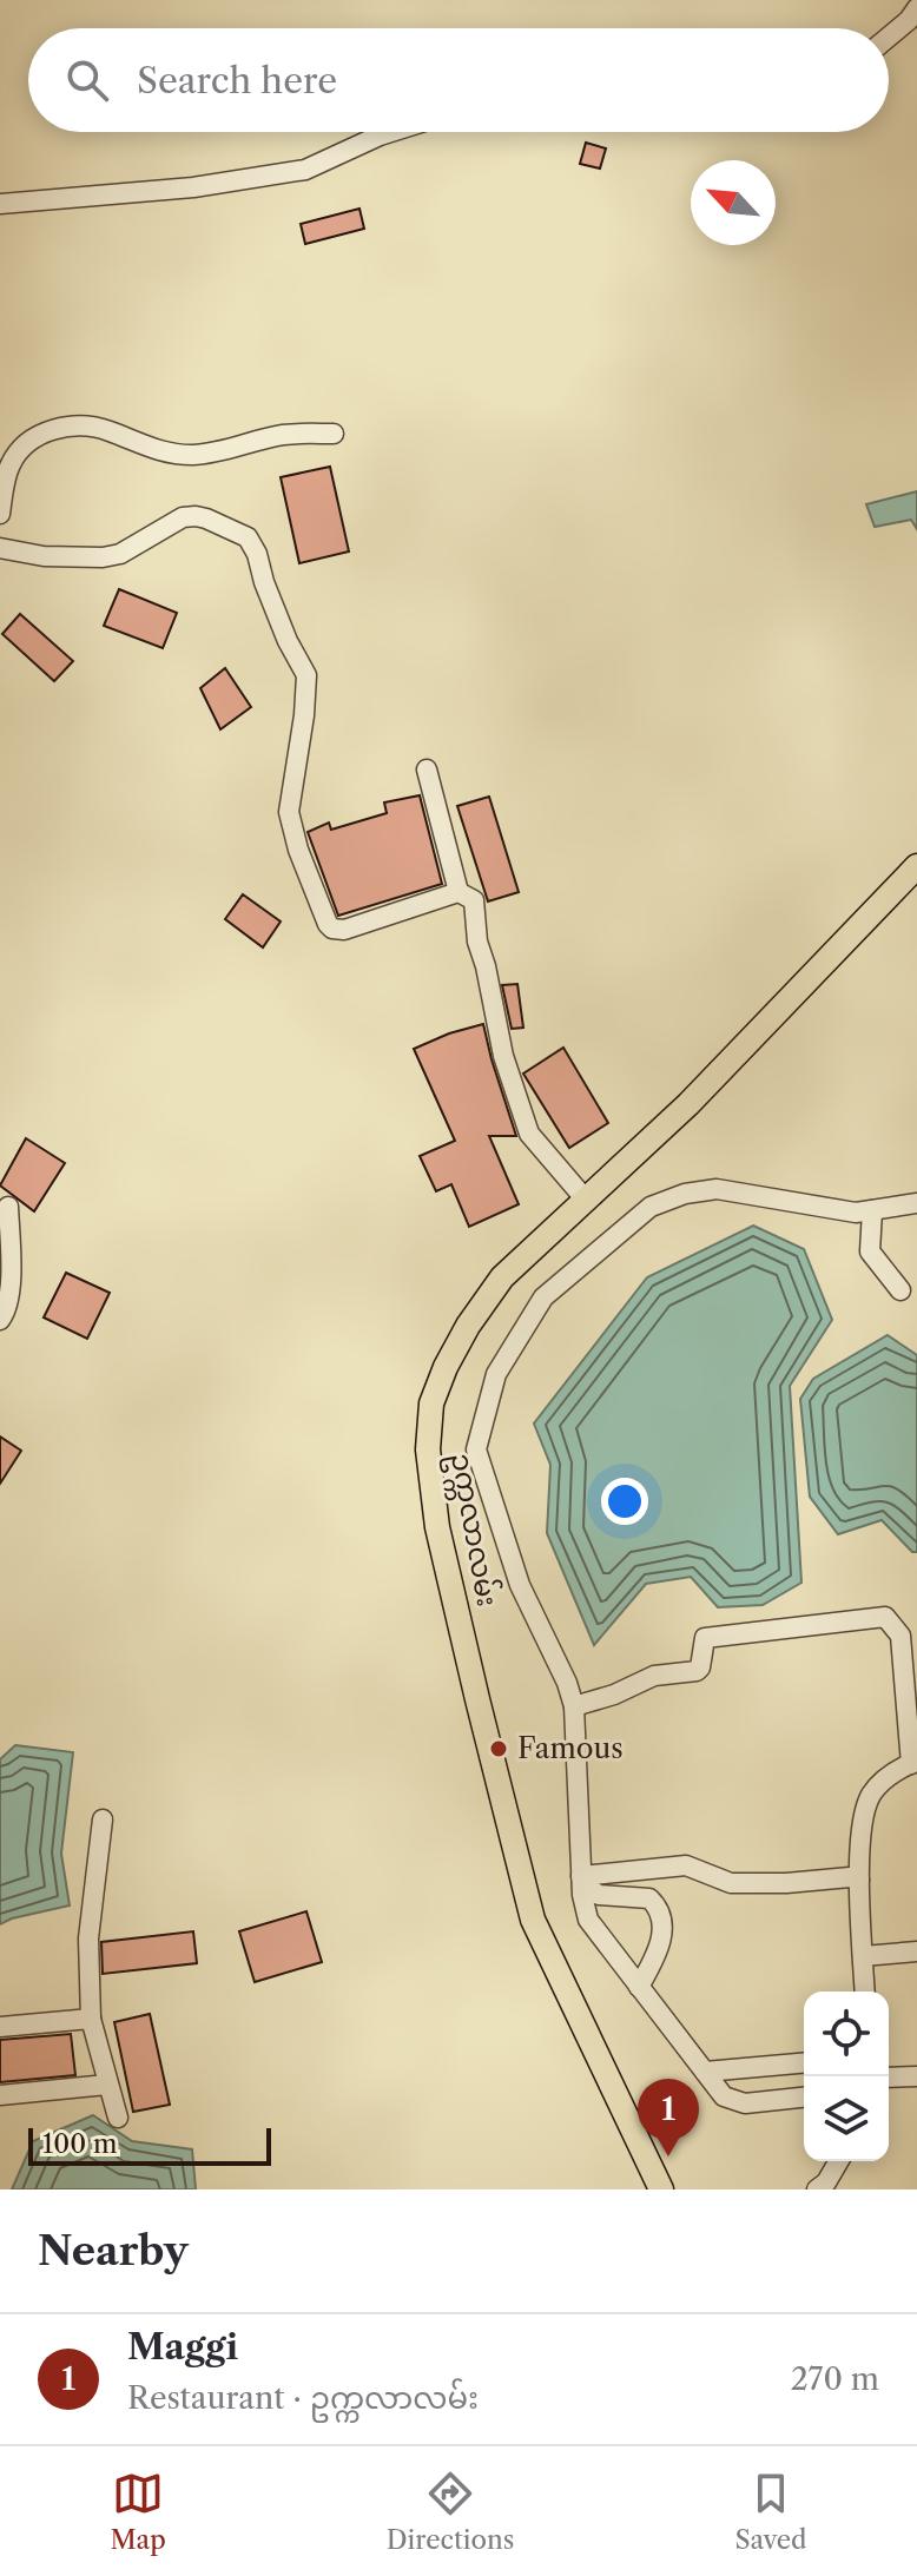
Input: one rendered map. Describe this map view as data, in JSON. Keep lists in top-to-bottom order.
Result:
{
  "streets": {
    "main road": ["ဥက္ကလာလမ်း"]
  },
  "places": ["Famous"],
  "scale_bar": "100 m",
  "north": "top left",
  "page": {
    "search": "Search here",
    "pins": "1",
    "scale": "100 m",
    "heading": "Nearby",
    "list": [
      {
        "mark": "1",
        "name": "Maggi",
        "note": "Restaurant · ဥက္ကလာလမ်း",
        "value": "270 m"
      }
    ],
    "nav": ["Map", "Directions", "Saved"]
  }
}
